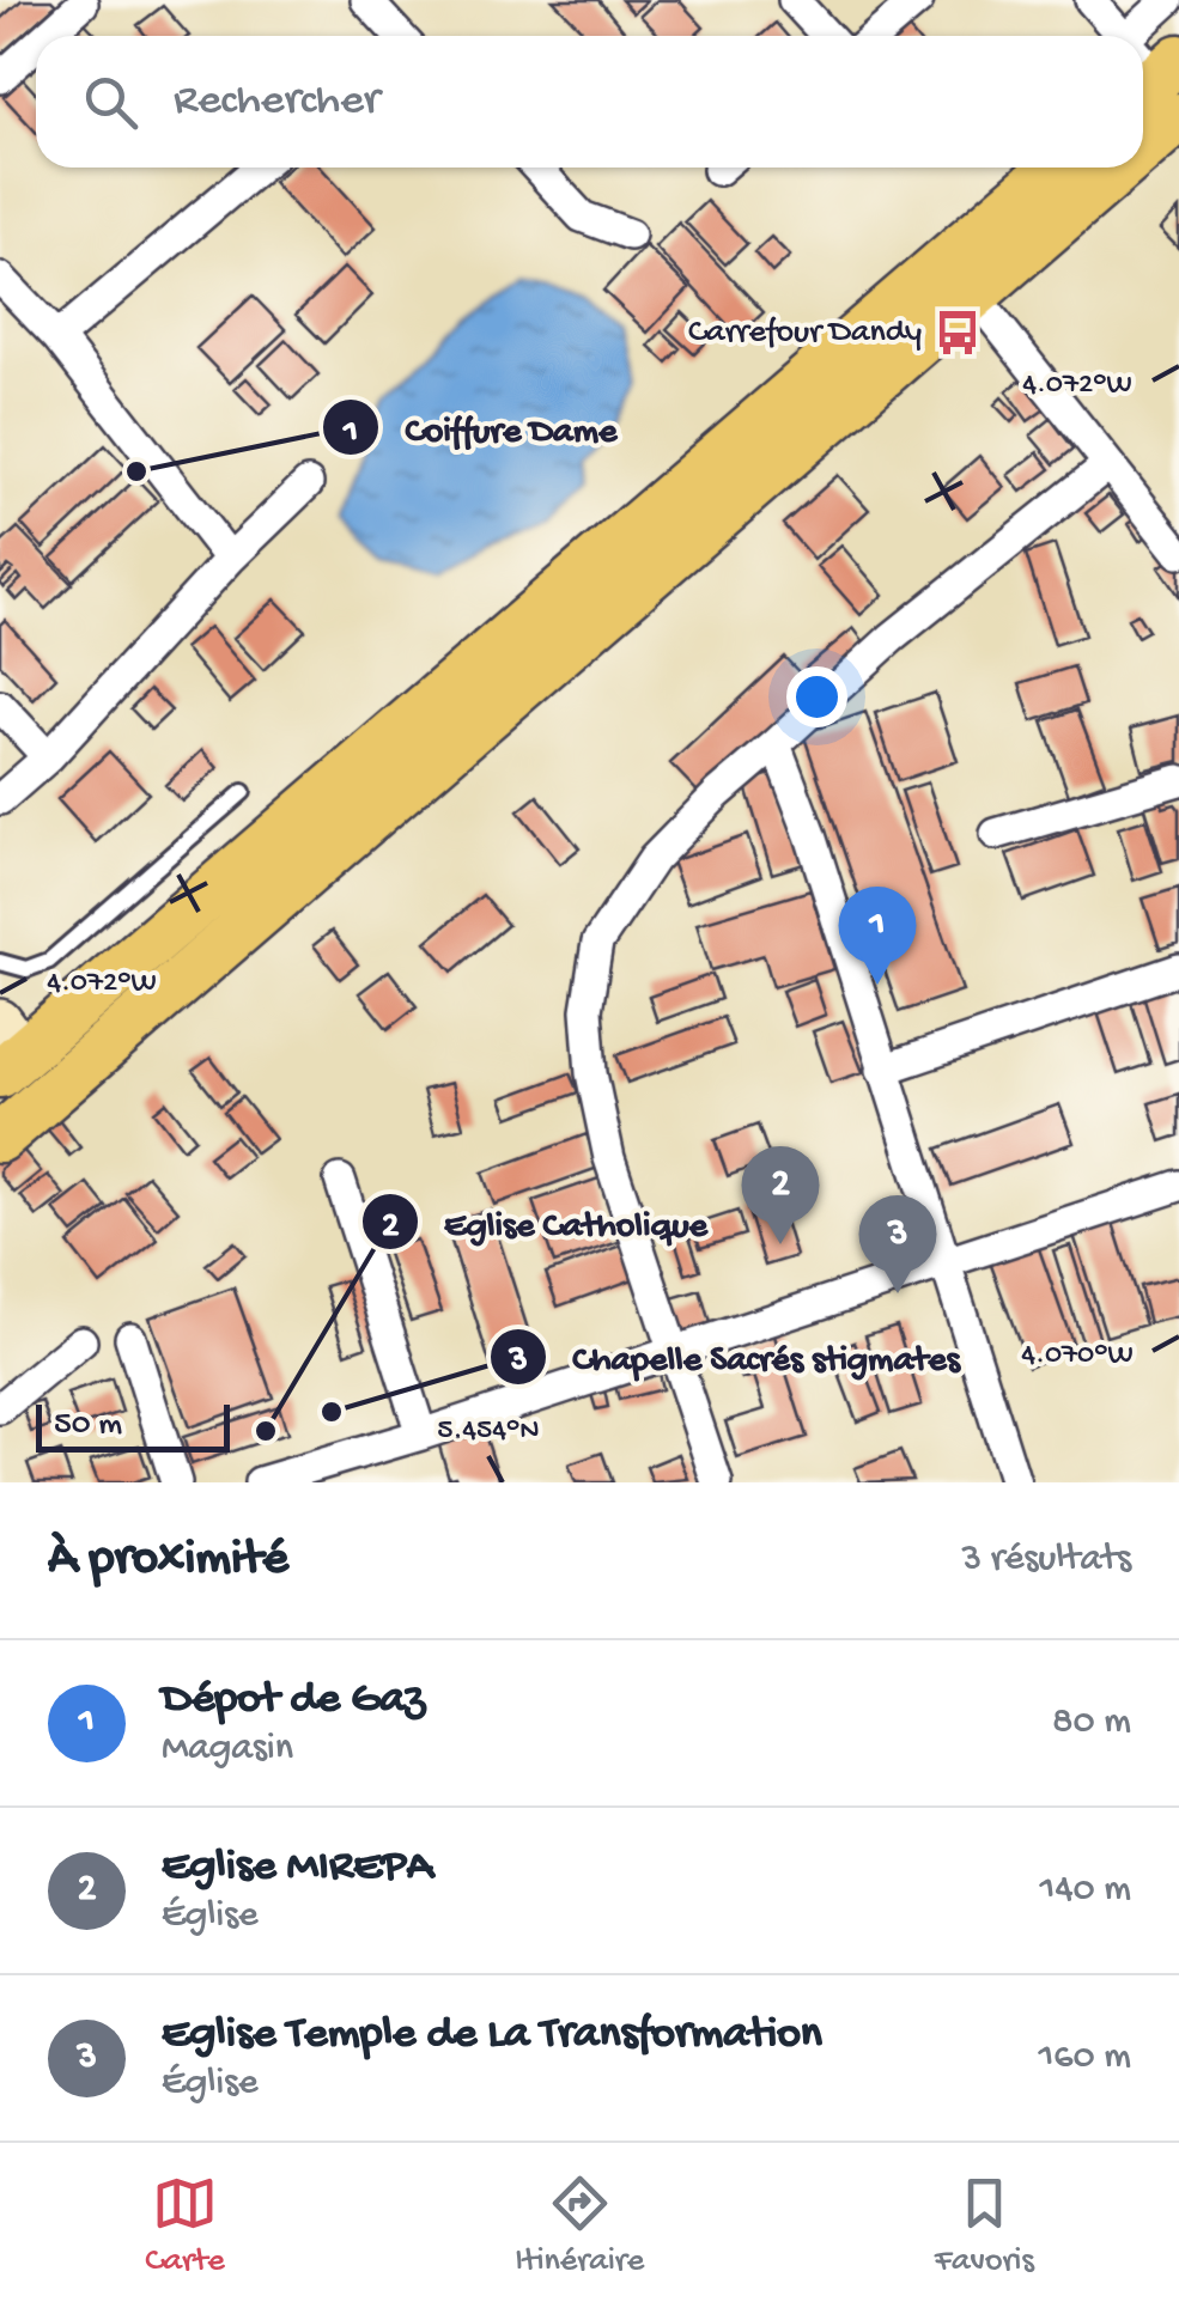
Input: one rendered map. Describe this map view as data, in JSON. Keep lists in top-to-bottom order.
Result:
{
  "places": {
    "bus stop": ["Carrefour Dandy"],
    "other": ["Coiffure Dame", "Chapelle Sacrés stigmates", "Eglise Catholique"]
  },
  "scale_bar": "50 m",
  "page": {
    "search": "Rechercher",
    "pins": ["1", "2", "3"],
    "scale": "50 m",
    "heading": ["À proximité", "3 résultats"],
    "list": [
      {
        "mark": "1",
        "name": "Dépot de Gaz",
        "note": "Magasin",
        "value": "80 m"
      },
      {
        "mark": "2",
        "name": "Eglise MIREPA",
        "note": "Église",
        "value": "140 m"
      },
      {
        "mark": "3",
        "name": "Eglise Temple de La Transformation",
        "note": "Église",
        "value": "160 m"
      }
    ],
    "nav": ["Carte", "Itinéraire", "Favoris"]
  },
  "coordinates": ["4.072°W", "4.070°W", "5.454°N"]
}
